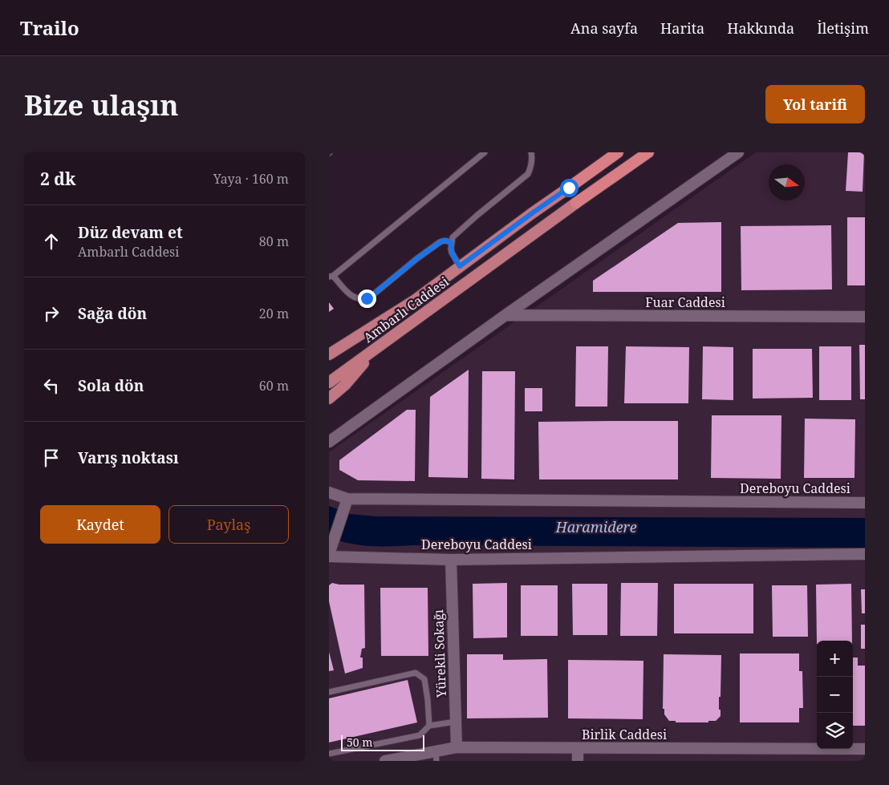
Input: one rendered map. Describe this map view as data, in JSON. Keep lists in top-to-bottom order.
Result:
{
  "streets": {
    "main road": ["Ambarlı Caddesi"],
    "street": [
      "Fuar Caddesi",
      "Dereboyu Caddesi",
      "Yürekli Sokağı",
      "Birlik Caddesi"
    ]
  },
  "crossings": [
    ["Dereboyu Caddesi", "Yürekli Sokağı"],
    ["Yürekli Sokağı", "Birlik Caddesi"]
  ],
  "water": ["Haramidere"],
  "scale_bar": "50 m",
  "north": "right",
  "page": {
    "header": "Trailo",
    "nav": [
      "Ana sayfa",
      "Harita",
      "Hakkında",
      "İletişim"
    ],
    "buttons": [
      "Yol tarifi",
      ["Kaydet", "Paylaş"]
    ],
    "title": "Bize ulaşın",
    "heading": ["2 dk", "Yaya · 160 m"],
    "list": [
      ["Düz devam et", "Ambarlı Caddesi", "80 m"],
      ["Sağa dön", "20 m"],
      ["Sola dön", "60 m"],
      "Varış noktası"
    ],
    "map_buttons": ["+", "−"],
    "scale": "50 m"
  }
}
